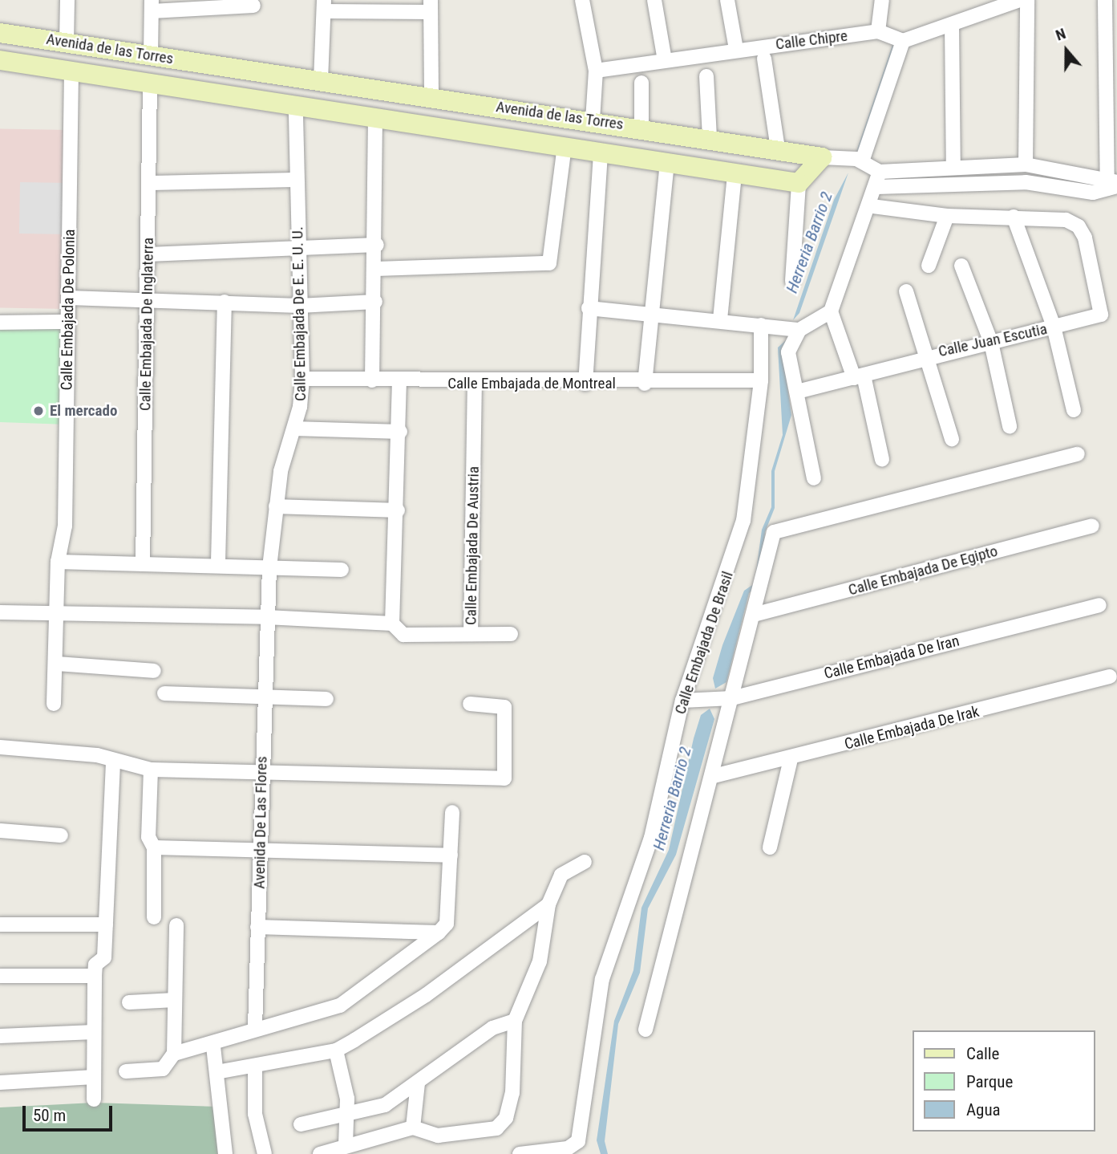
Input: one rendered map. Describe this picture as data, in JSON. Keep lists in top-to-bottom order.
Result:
{
  "streets": {
    "main road": ["Avenida de las Torres"],
    "street": [
      "Calle Chipre",
      "Calle Embajada De Polonia",
      "Calle Embajada De E. E. U. U.",
      "Calle Embajada De Inglaterra",
      "Calle Juan Escutia",
      "Calle Embajada de Montreal",
      "Calle Embajada De Austria",
      "Calle Embajada De Egipto",
      "Calle Embajada De Brasil",
      "Calle Embajada De Iran",
      "Calle Embajada De Irak",
      "Avenida De Las Flores"
    ]
  },
  "crossings": [
    ["Calle Embajada De Polonia", "Calle Embajada De Austria"],
    ["Calle Embajada De E. E. U. U.", "Calle Embajada de Montreal"],
    ["Calle Embajada De E. E. U. U.", "Calle Embajada De Austria"],
    ["Calle Embajada De E. E. U. U.", "Avenida De Las Flores"],
    ["Calle Embajada de Montreal", "Calle Embajada De Austria"],
    ["Calle Embajada de Montreal", "Calle Embajada De Brasil"],
    ["Calle Embajada De Austria", "Avenida De Las Flores"],
    ["Calle Embajada De Brasil", "Calle Embajada De Iran"]
  ],
  "water": ["Herreria Barrio 2"],
  "places": ["El mercado"],
  "legend": ["Calle", "Parque", "Agua"],
  "scale_bar": "50 m",
  "north": "top"
}
